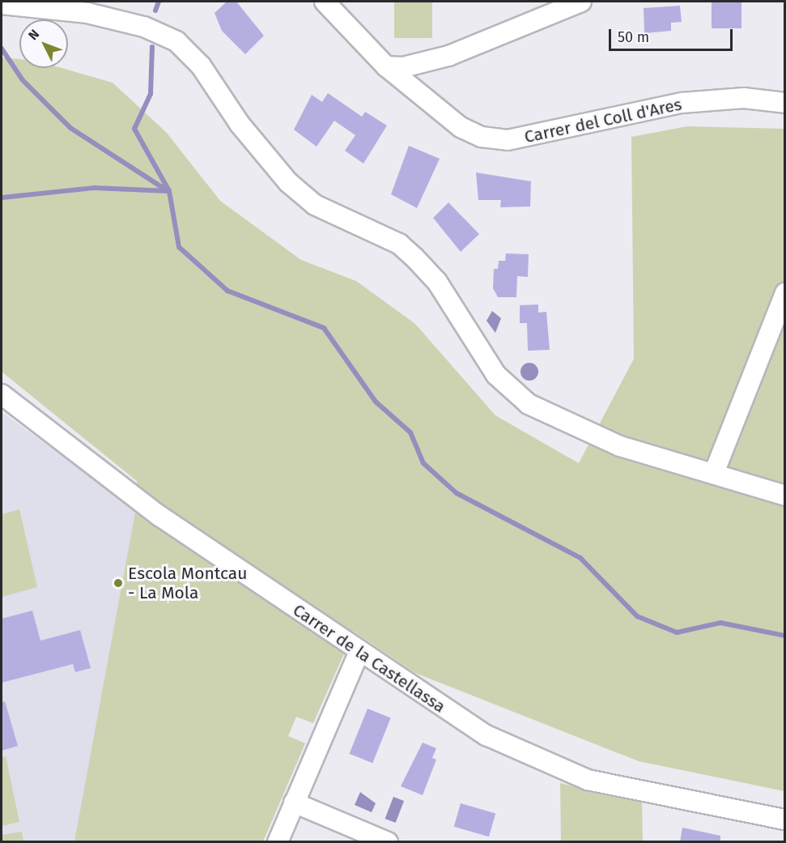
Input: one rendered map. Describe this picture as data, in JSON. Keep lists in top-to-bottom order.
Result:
{
  "streets": {
    "street": ["Carrer del Coll d'Ares", "Carrer de la Castellassa"]
  },
  "places": ["Escola Montcau - La Mola"],
  "scale_bar": "50 m",
  "north": "top left"
}
